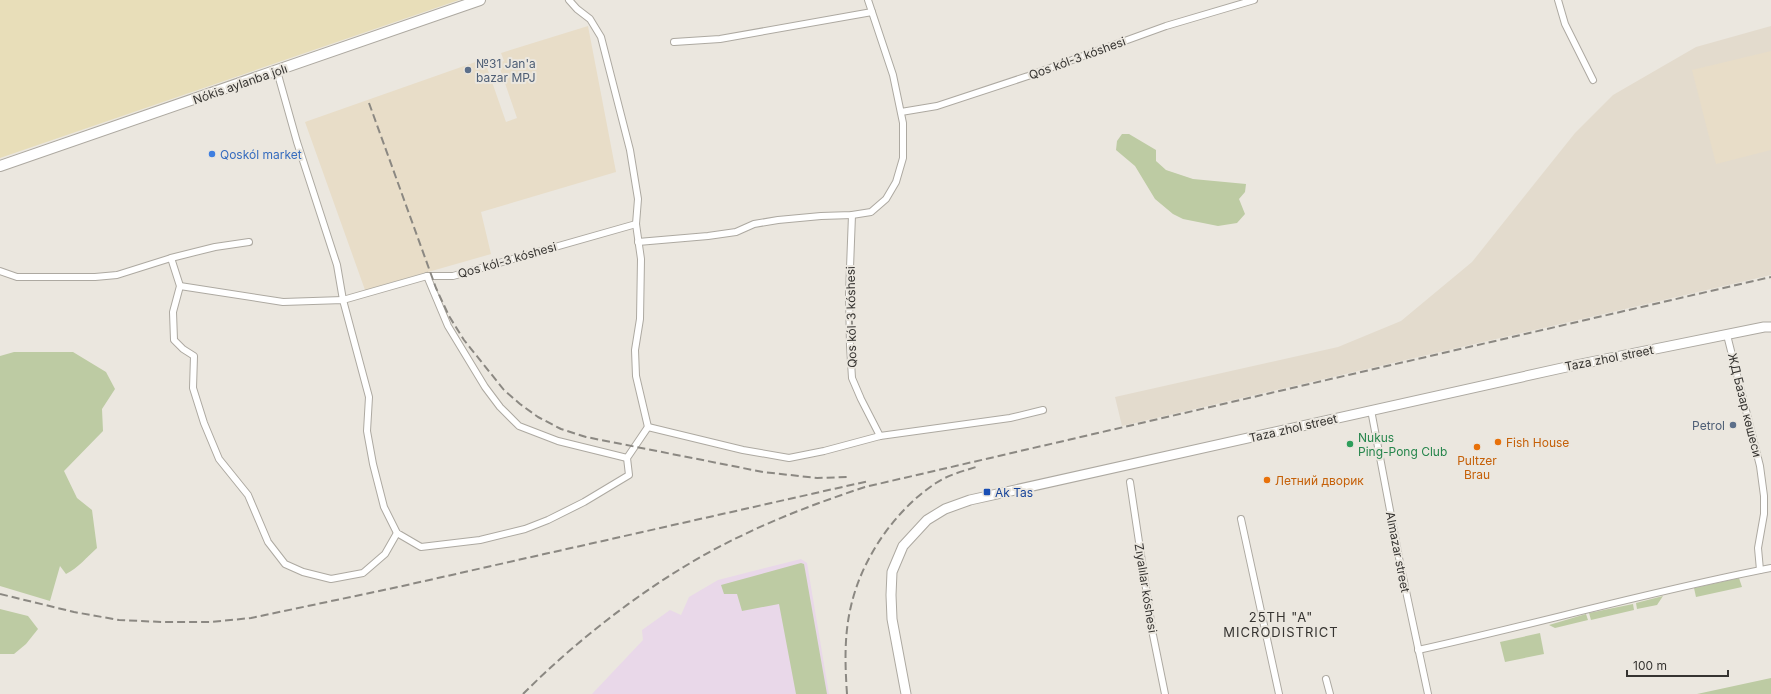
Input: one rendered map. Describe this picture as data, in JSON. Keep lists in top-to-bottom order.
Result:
{
  "streets": {
    "main road": ["Nókis aylanba jolı", "Taza zhol street"],
    "street": [
      "Qos kól-3 kóshesi",
      "ЖД Базар көшеси",
      "Almazar street",
      "Zıyalılar kóshesi"
    ]
  },
  "crossings": [
    ["Taza zhol street", "ЖД Базар көшеси"],
    ["Taza zhol street", "Almazar street"]
  ],
  "districts": ["25TH \"A\" MICRODISTRICT"],
  "places": {
    "other": [
      "№31 Jan'a bazar MPJ",
      "Qoskól market",
      "Petrol",
      "Fish House",
      "Nukus Ping-Pong Club",
      "Pultzer Brau",
      "Летний дворик"
    ],
    "transit": ["Ak Tas"]
  },
  "scale_bar": "100 m"
}
